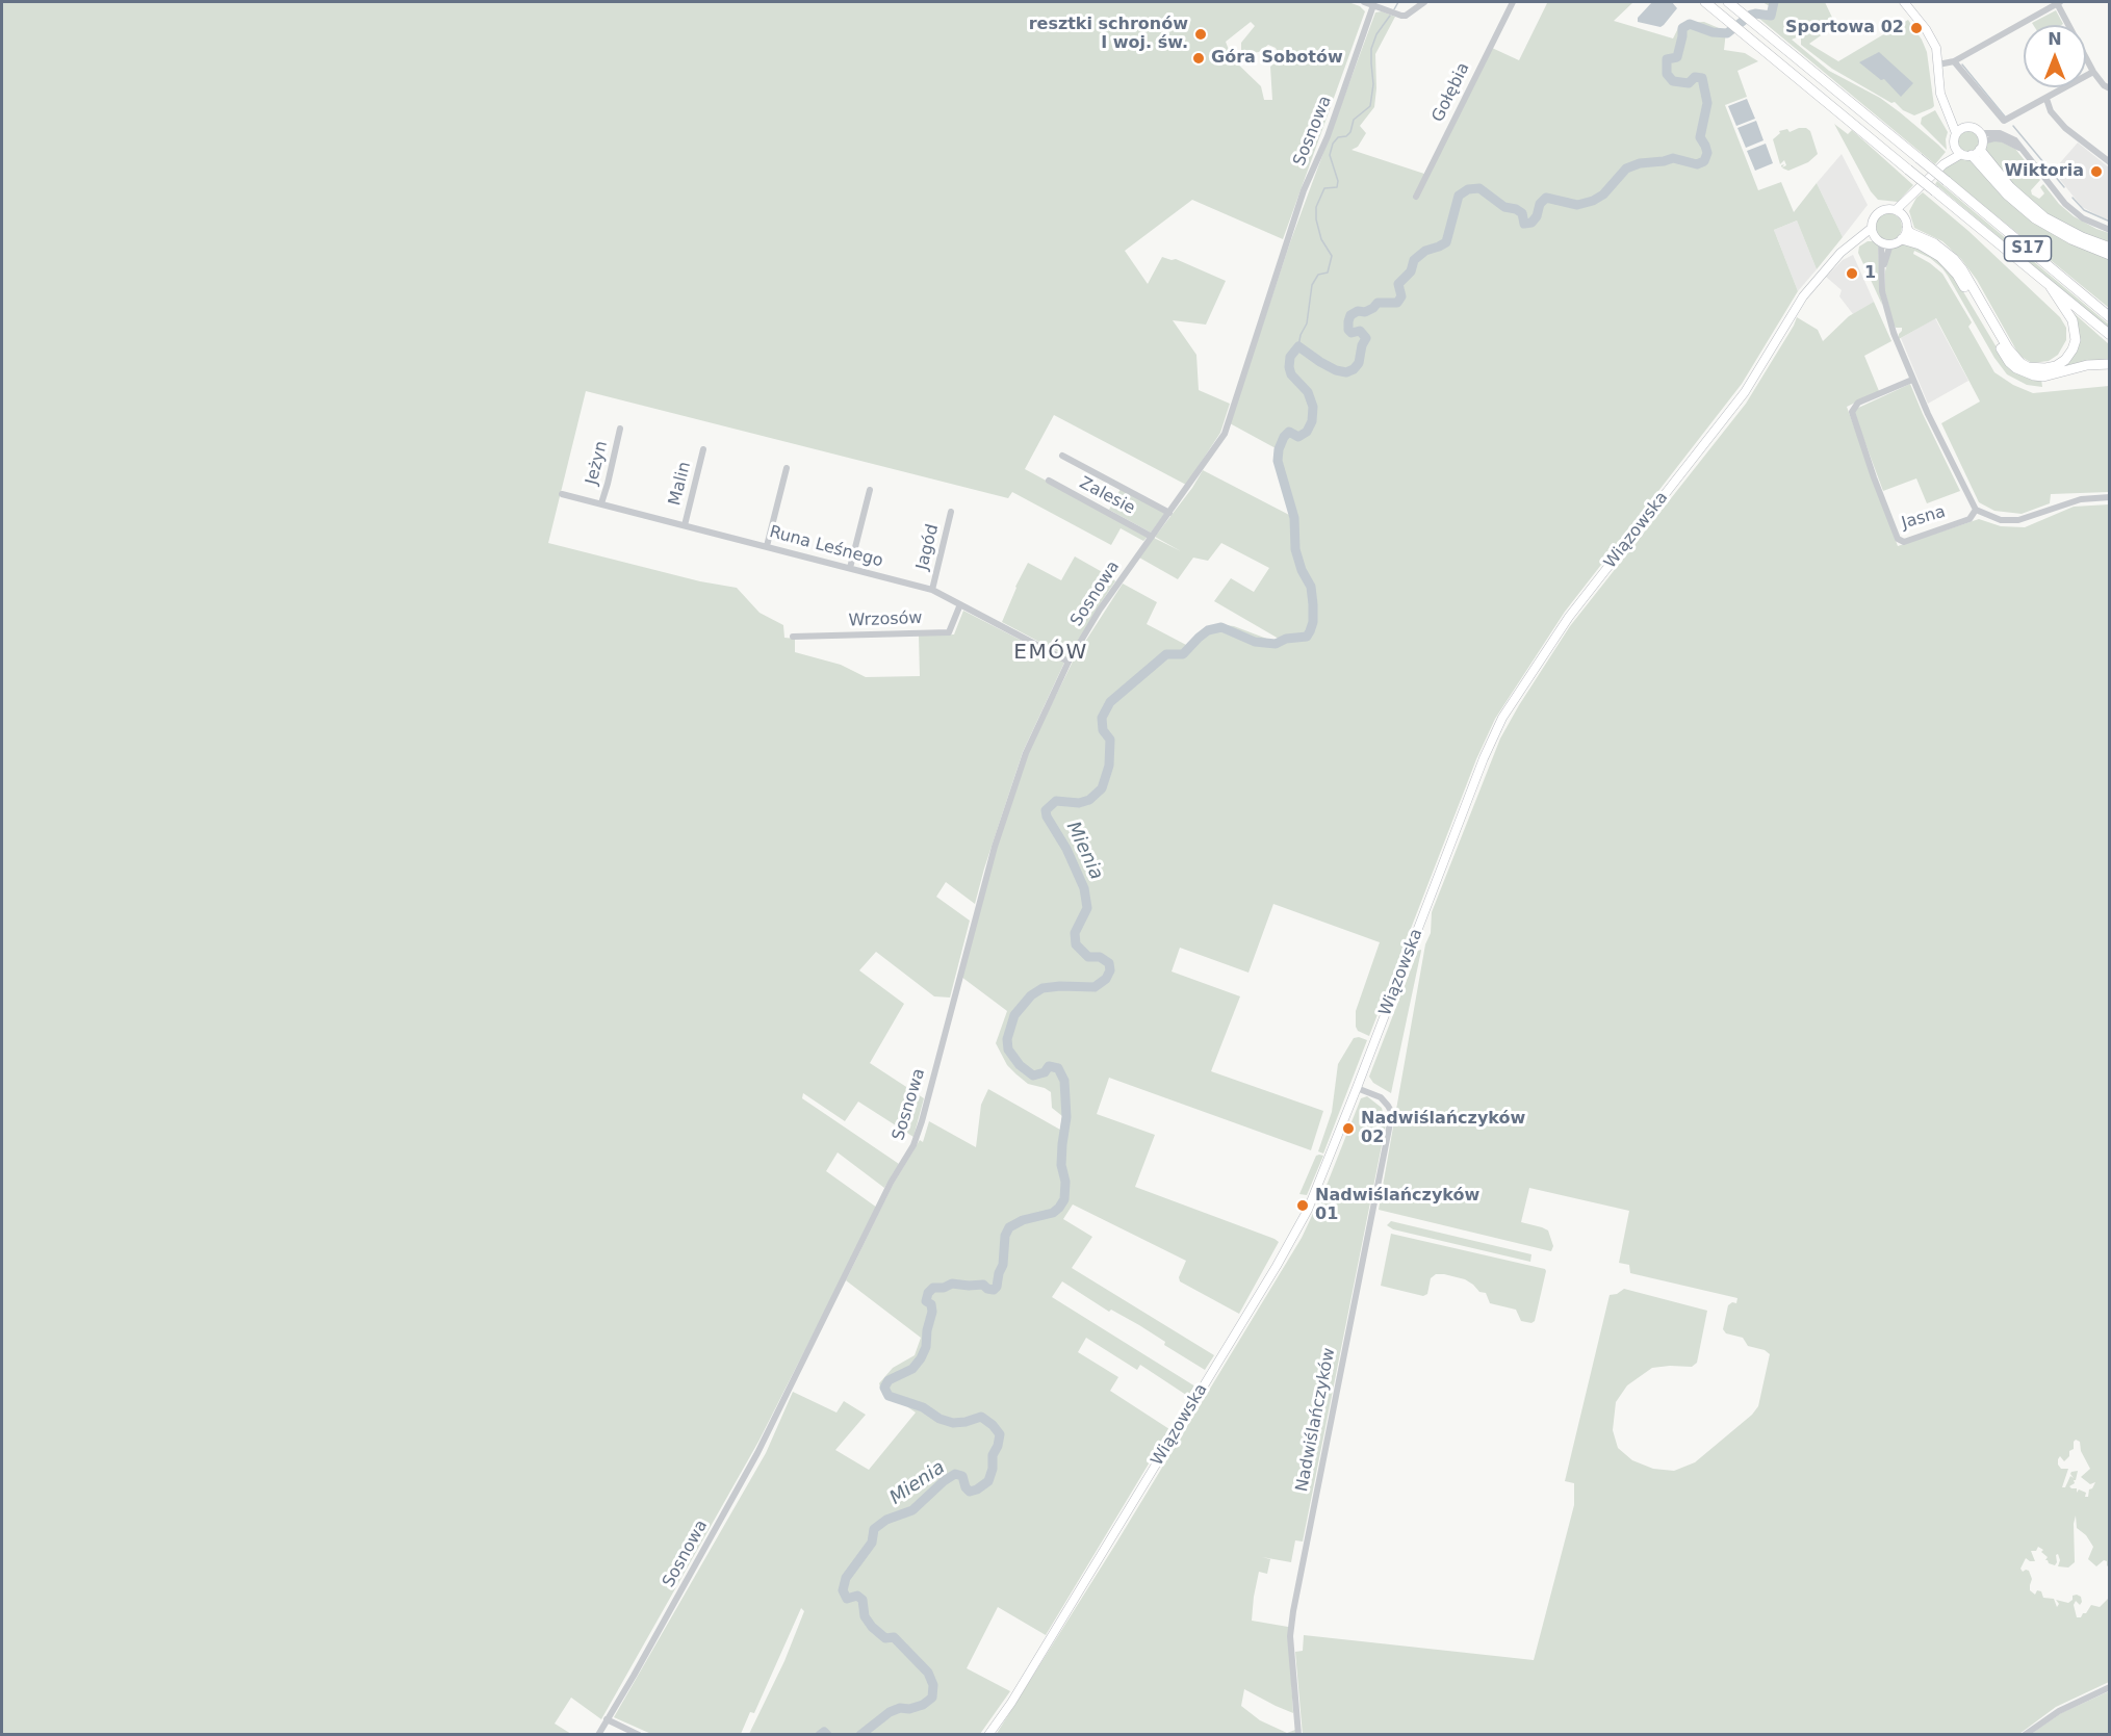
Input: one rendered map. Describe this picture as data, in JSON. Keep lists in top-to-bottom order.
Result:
{
  "streets": {
    "highway": ["S17"],
    "main road": ["Wiązowska"],
    "street": [
      "Gołębia",
      "Sosnowa",
      "Jeżyn",
      "Malin",
      "Zalesie",
      "Jasna",
      "Runa Leśnego",
      "Jagód",
      "Wrzosów",
      "Nadwiślańczyków"
    ]
  },
  "crossings": [
    ["Sosnowa", "Zalesie"],
    ["Sosnowa", "Runa Leśnego"],
    ["Jeżyn", "Runa Leśnego"],
    ["Malin", "Runa Leśnego"],
    ["Wiązowska", "Nadwiślańczyków"],
    ["Runa Leśnego", "Jagód"],
    ["Runa Leśnego", "Wrzosów"]
  ],
  "districts": ["EMÓW"],
  "water": ["Mienia"],
  "places": [
    "Sportowa 02",
    "resztki schronów I woj. św.",
    "Góra Sobotów",
    "Wiktoria",
    "1",
    "Nadwiślańczyków 02",
    "Nadwiślańczyków 01"
  ],
  "north": "top"
}
